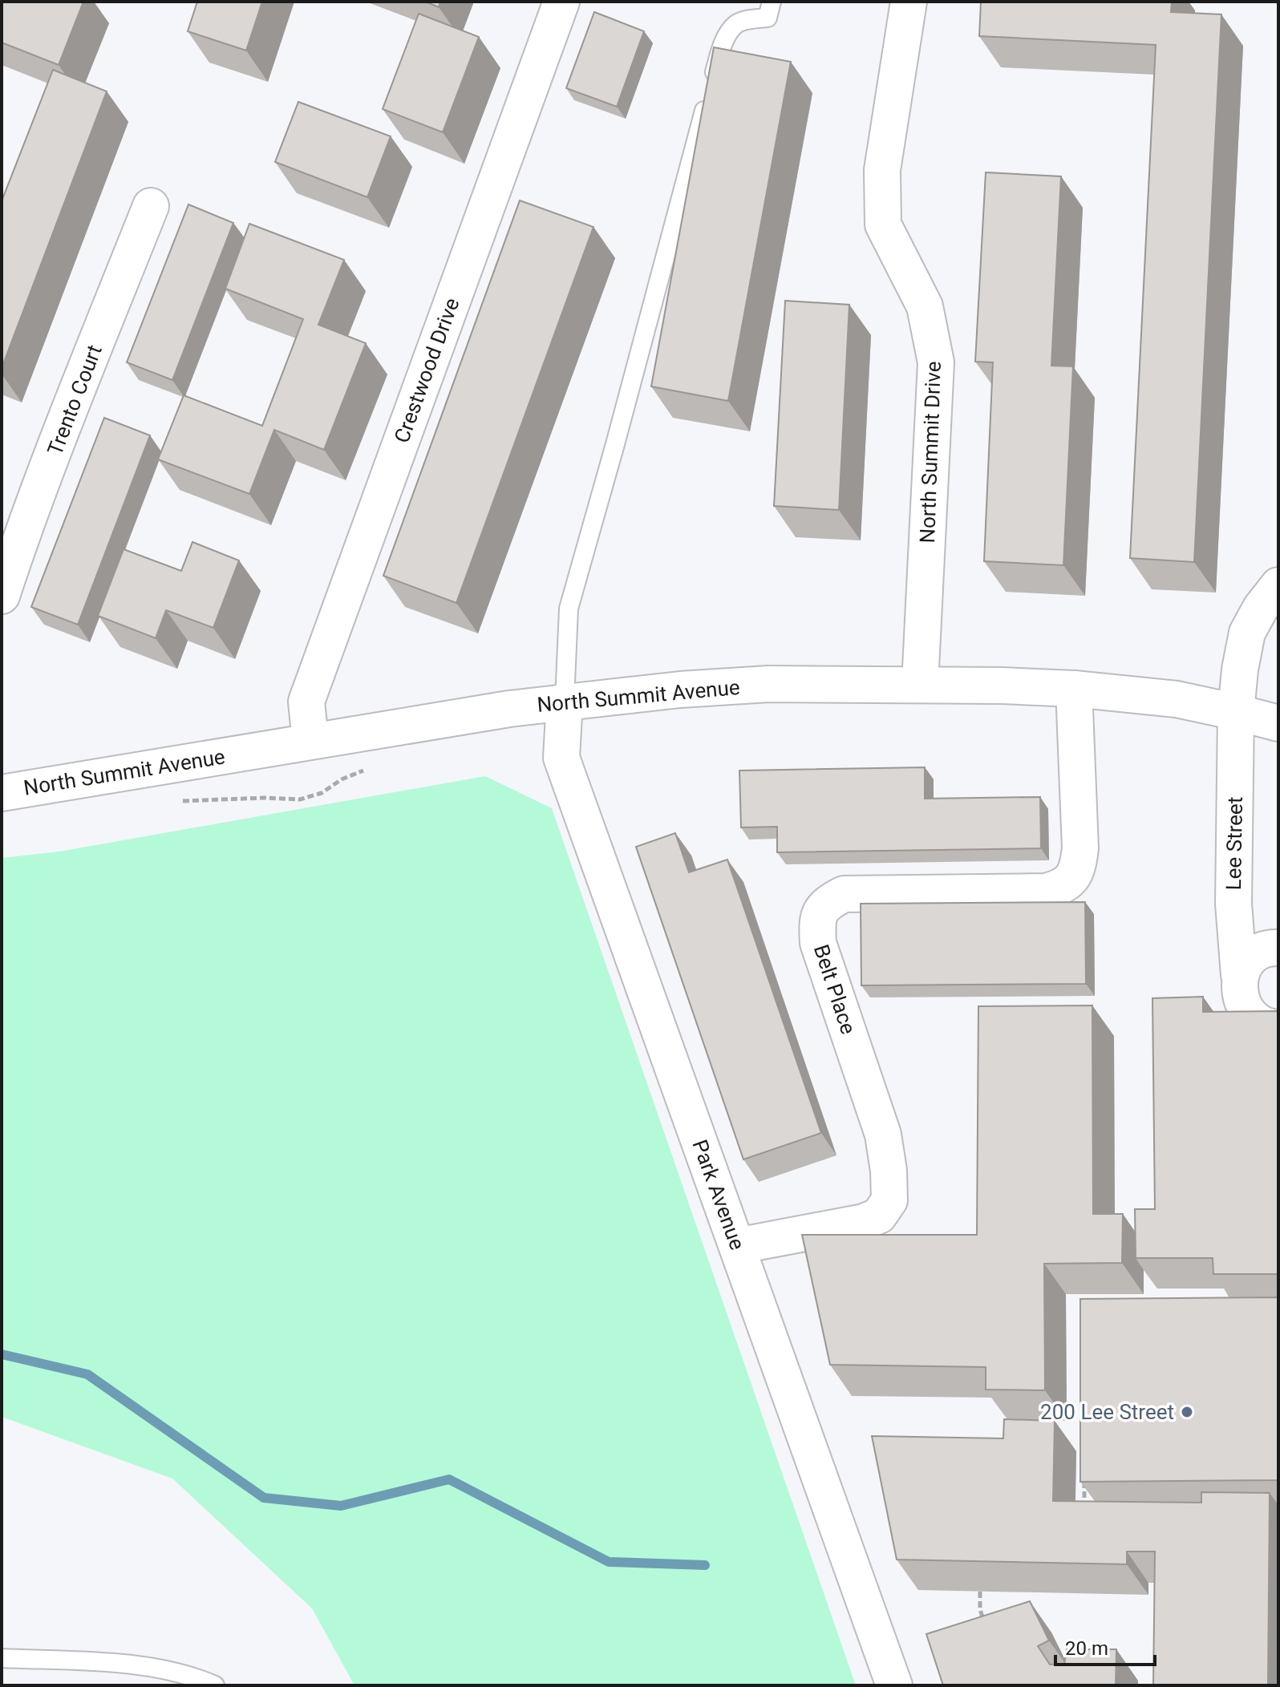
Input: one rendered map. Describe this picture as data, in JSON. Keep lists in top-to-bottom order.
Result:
{
  "streets": {
    "street": [
      "Crestwood Drive",
      "Trento Court",
      "North Summit Drive",
      "North Summit Avenue",
      "Lee Street",
      "Belt Place",
      "Park Avenue"
    ]
  },
  "crossings": [
    ["Crestwood Drive", "North Summit Avenue"],
    ["North Summit Drive", "North Summit Avenue"],
    ["North Summit Avenue", "Lee Street"],
    ["North Summit Avenue", "Belt Place"],
    ["North Summit Avenue", "Park Avenue"],
    ["Belt Place", "Park Avenue"]
  ],
  "places": ["200 Lee Street"],
  "scale_bar": "20 m"
}
